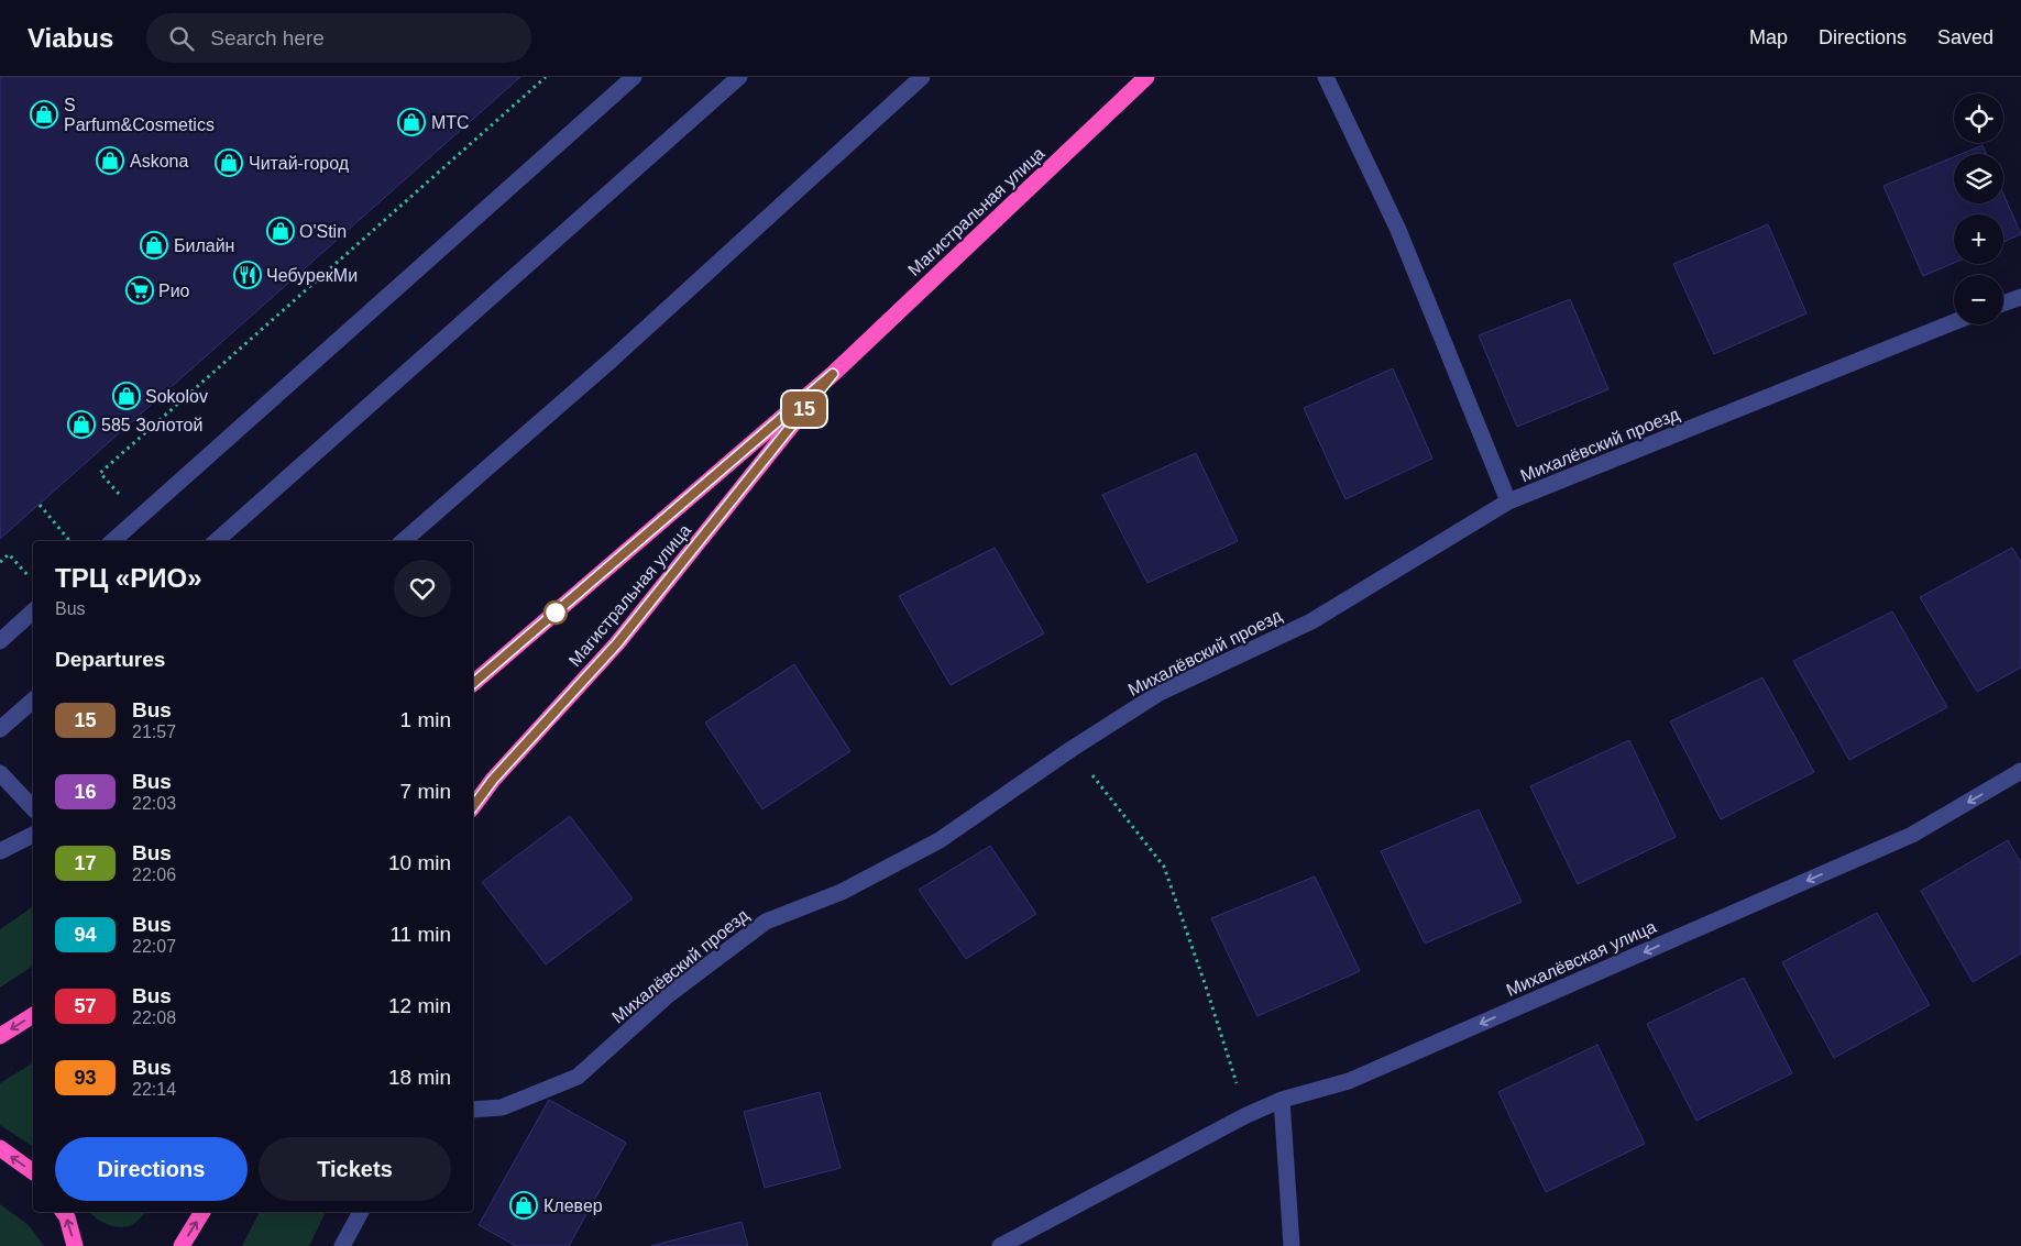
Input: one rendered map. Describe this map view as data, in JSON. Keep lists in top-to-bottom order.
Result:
{
  "streets": {
    "highway": ["Магистральная улица"],
    "street": ["Михалёвский проезд", "Михалёвская улица"]
  },
  "one_way": ["Михалёвская улица"],
  "places": {
    "shop": [
      "S Parfum&Cosmetics",
      "МТС",
      "Askona",
      "Читай-город",
      "O'Stin",
      "Билайн",
      "Sokolov",
      "585 Золотой",
      "Клевер"
    ],
    "restaurant": ["ЧебурекМи"],
    "supermarket": ["Рио"]
  },
  "lines": ["bus line 15"],
  "page": {
    "header": "Viabus",
    "search": "Search here",
    "nav": ["Map", "Directions", "Saved"],
    "on_map": "15",
    "map_buttons": ["+", "−"],
    "heading": [
      ["ТРЦ «РИО»", "Bus"],
      "Departures"
    ],
    "list": [
      {
        "mark": "15",
        "name": "Bus",
        "note": "21:57",
        "value": "1 min"
      },
      {
        "mark": "16",
        "name": "Bus",
        "note": "22:03",
        "value": "7 min"
      },
      {
        "mark": "17",
        "name": "Bus",
        "note": "22:06",
        "value": "10 min"
      },
      {
        "mark": "94",
        "name": "Bus",
        "note": "22:07",
        "value": "11 min"
      },
      {
        "mark": "57",
        "name": "Bus",
        "note": "22:08",
        "value": "12 min"
      },
      {
        "mark": "93",
        "name": "Bus",
        "note": "22:14",
        "value": "18 min"
      }
    ],
    "buttons": ["Directions", "Tickets"]
  }
}
